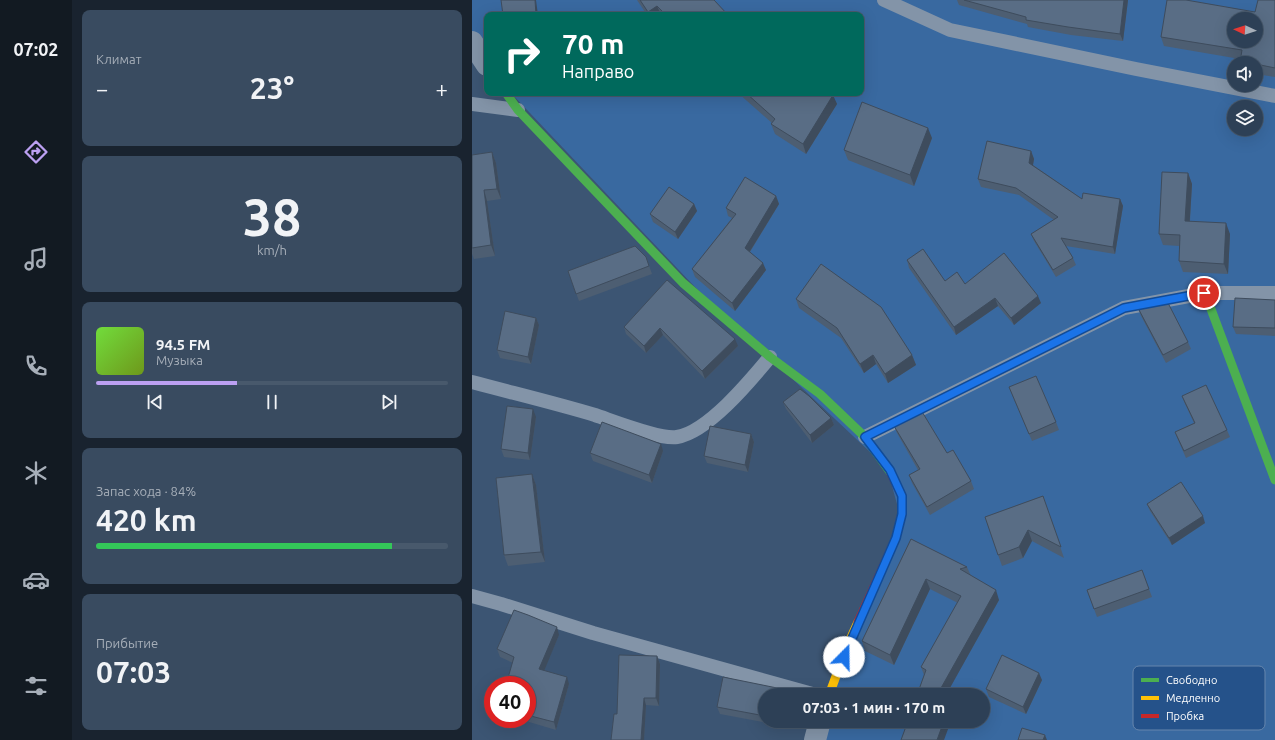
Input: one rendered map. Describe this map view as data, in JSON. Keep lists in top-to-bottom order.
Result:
{
  "legend": ["Свободно", "Медленно", "Пробка"],
  "north": "left",
  "page": {
    "tabs": "07:02",
    "tile": [
      "Климат",
      ["38", "km/h"],
      ["Запас хода · 84%", "420 km"],
      ["Прибытие", "07:03"]
    ],
    "turn": ["70 m", "Направо"],
    "heat": ["−", "23°", "+"],
    "song": ["94.5 FM", "Музыка"],
    "limit": "40",
    "trip": "07:03 · 1 мин · 170 m"
  }
}
